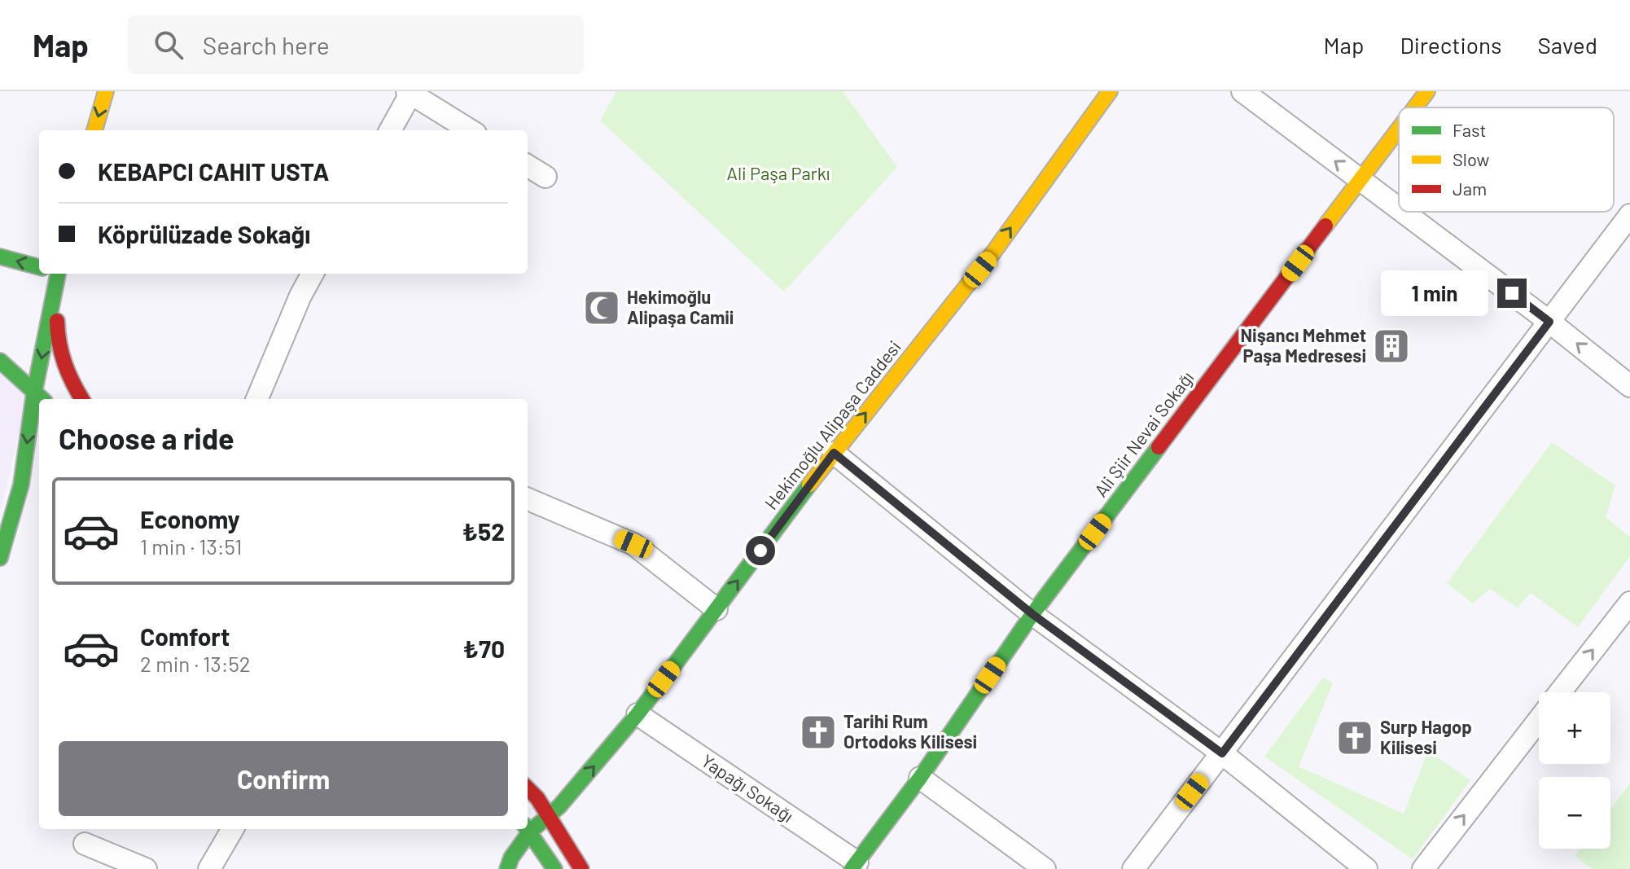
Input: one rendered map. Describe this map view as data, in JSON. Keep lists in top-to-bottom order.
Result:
{
  "streets": {
    "street": ["Hekimoğlu Alipaşa Caddesi", "Ali Şiir Nevai Sokağı", "Yapağı Sokağı"]
  },
  "crossings": [
    ["Hekimoğlu Alipaşa Caddesi", "Yapağı Sokağı"],
    ["Ali Şiir Nevai Sokağı", "Yapağı Sokağı"]
  ],
  "one_way": ["Hekimoğlu Alipaşa Caddesi"],
  "parks": ["Ali Paşa Parkı"],
  "places": {
    "mosque": ["Hekimoğlu Alipaşa Camii"],
    "building": ["Nişancı Mehmet Paşa Medresesi"],
    "church": ["Tarihi Rum Ortodoks Kilisesi", "Surp Hagop Kilisesi"]
  },
  "legend": ["Fast", "Slow", "Jam"],
  "page": {
    "header": "Map",
    "search": "Search here",
    "nav": ["Map", "Directions", "Saved"],
    "banner": ["KEBAPCI CAHIT USTA", "Köprülüzade Sokağı"],
    "bubble": "1 min",
    "heading": "Choose a ride",
    "list": [
      {
        "name": "Economy",
        "note": "1 min · 13:51",
        "value": "₺52"
      },
      {
        "name": "Comfort",
        "note": "2 min · 13:52",
        "value": "₺70"
      }
    ],
    "map_buttons": ["+", "−"],
    "buttons": "Confirm"
  }
}
